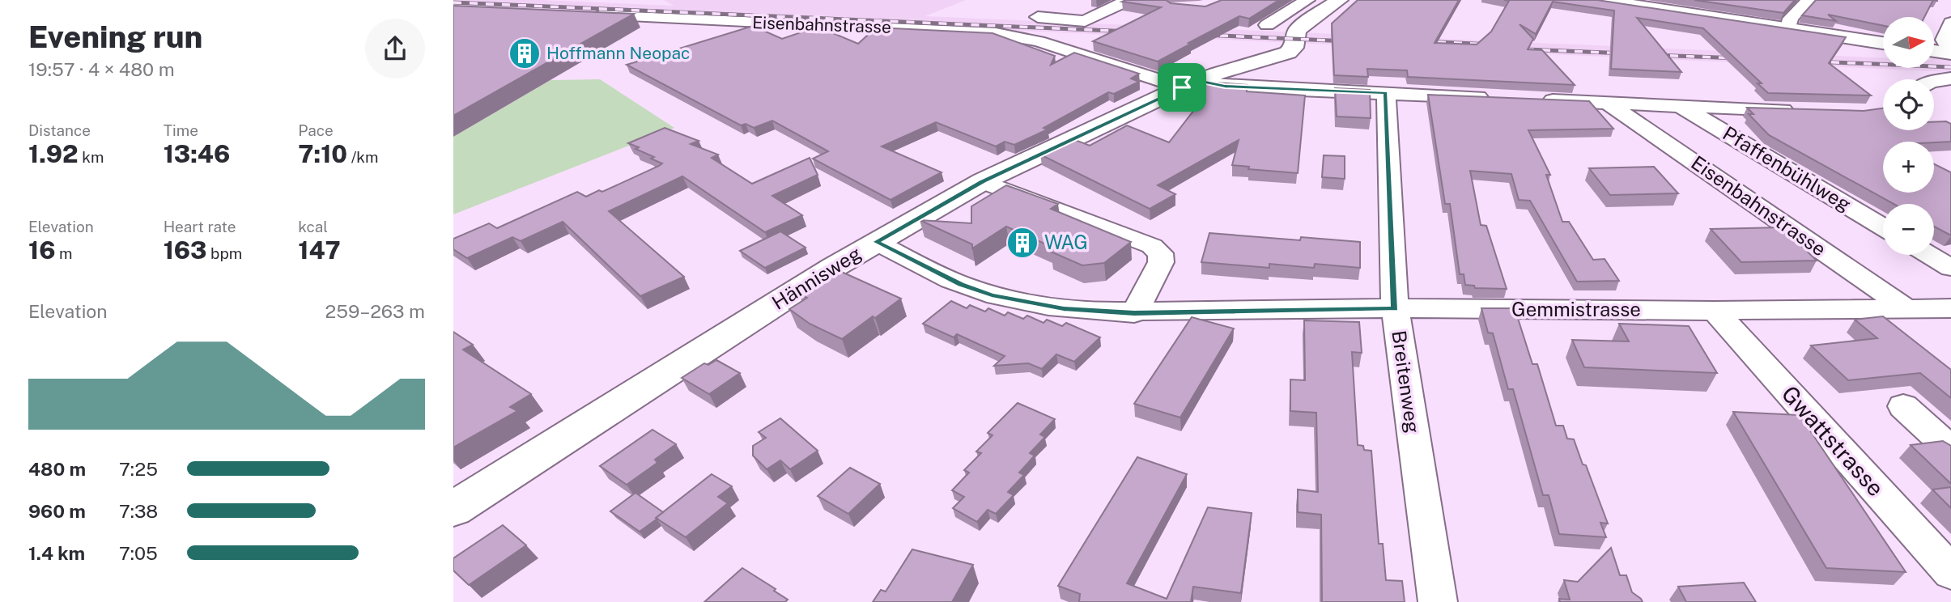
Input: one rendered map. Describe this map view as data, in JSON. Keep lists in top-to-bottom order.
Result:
{
  "streets": {
    "street": [
      "Eisenbahnstrasse",
      "Pfaffenbühlweg",
      "Hännisweg",
      "Gemmistrasse",
      "Breitenweg",
      "Gwattstrasse"
    ]
  },
  "crossings": [
    ["Eisenbahnstrasse", "Hännisweg"],
    ["Eisenbahnstrasse", "Gemmistrasse"],
    ["Eisenbahnstrasse", "Breitenweg"],
    ["Hännisweg", "Gemmistrasse"],
    ["Gemmistrasse", "Breitenweg"],
    ["Gemmistrasse", "Gwattstrasse"]
  ],
  "places": {
    "building": ["Hoffmann Neopac", "WAG"]
  },
  "north": "right",
  "page": {
    "heading": ["Evening run", "19:57 · 4 × 480 m"],
    "map_buttons": ["+", "−"],
    "stats": [
      ["Distance", "1.92 km"],
      ["Time", "13:46"],
      ["Pace", "7:10 /km"],
      ["Elevation", "16 m"],
      ["Heart rate", "163 bpm"],
      ["kcal", "147"]
    ],
    "chart": ["Elevation", "259–263 m"],
    "list": [
      {
        "name": "480 m",
        "note": "7:25"
      },
      {
        "name": "960 m",
        "note": "7:38"
      },
      {
        "name": "1.4 km",
        "note": "7:05"
      }
    ]
  }
}
